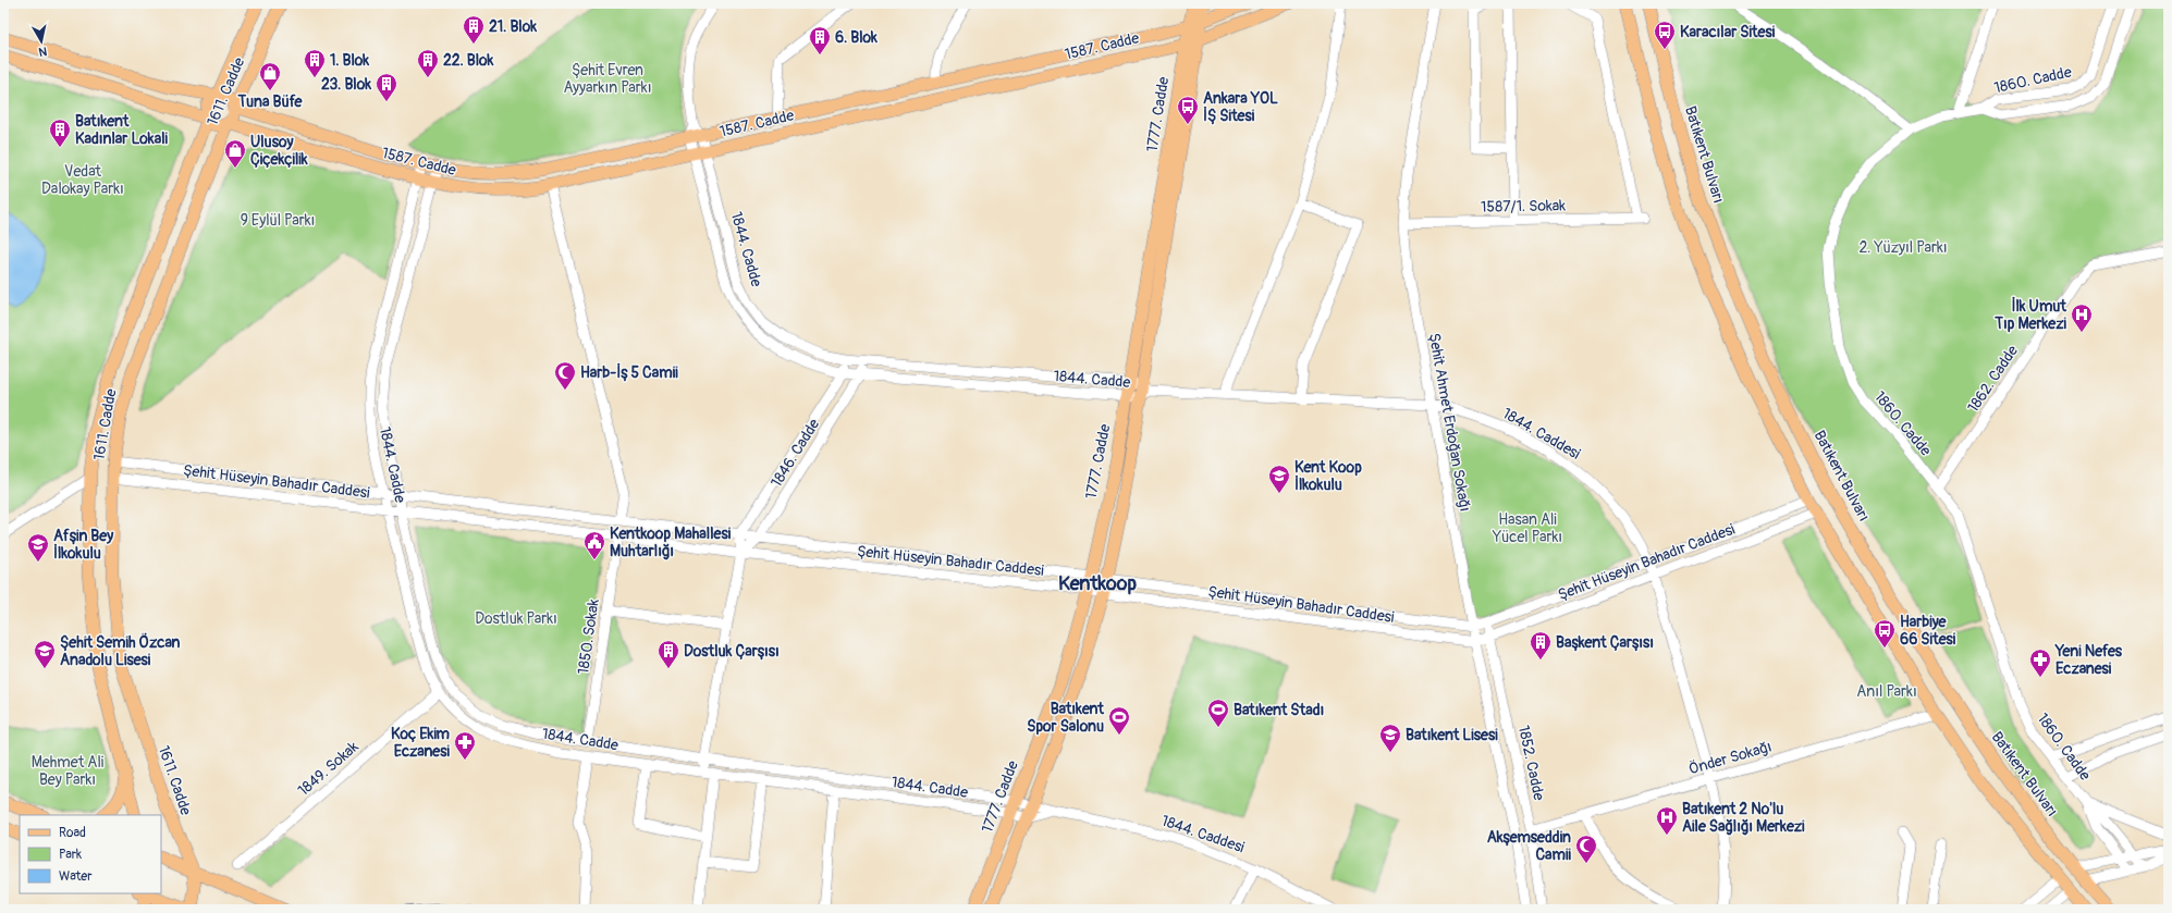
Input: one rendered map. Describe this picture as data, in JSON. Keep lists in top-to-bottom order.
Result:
{
  "streets": {
    "main road": [
      "1587. Cadde",
      "1611. Cadde",
      "1777. Cadde",
      "Batıkent Bulvarı"
    ],
    "street": [
      "1860. Cadde",
      "1587/1. Sokak",
      "1844. Cadde",
      "1862. Cadde",
      "Şehit Ahmet Erdoğan Sokağı",
      "1844. Caddesi",
      "1846. Cadde",
      "Şehit Hüseyin Bahadır Caddesi",
      "1850. Sokak",
      "Önder Sokağı",
      "1852. Cadde",
      "1849. Sokak"
    ]
  },
  "crossings": [
    ["1587. Cadde", "1611. Cadde"],
    ["1587. Cadde", "1777. Cadde"],
    ["1587. Cadde", "1844. Cadde"],
    ["1860. Cadde", "1862. Cadde"],
    ["1611. Cadde", "Şehit Hüseyin Bahadır Caddesi"],
    ["1777. Cadde", "1844. Cadde"],
    ["1777. Cadde", "1844. Caddesi"],
    ["1777. Cadde", "Şehit Hüseyin Bahadır Caddesi"],
    ["1587/1. Sokak", "Şehit Ahmet Erdoğan Sokağı"],
    ["1844. Cadde", "1844. Caddesi"],
    ["1844. Cadde", "1846. Cadde"],
    ["1844. Cadde", "Şehit Hüseyin Bahadır Caddesi"],
    ["1844. Cadde", "1850. Sokak"],
    ["1844. Cadde", "1849. Sokak"],
    ["Şehit Ahmet Erdoğan Sokağı", "1844. Caddesi"],
    ["Şehit Ahmet Erdoğan Sokağı", "Şehit Hüseyin Bahadır Caddesi"],
    ["Şehit Ahmet Erdoğan Sokağı", "1852. Cadde"],
    ["1844. Caddesi", "Şehit Hüseyin Bahadır Caddesi"],
    ["1844. Caddesi", "Önder Sokağı"],
    ["1846. Cadde", "Şehit Hüseyin Bahadır Caddesi"],
    ["Şehit Hüseyin Bahadır Caddesi", "1850. Sokak"],
    ["Şehit Hüseyin Bahadır Caddesi", "1852. Cadde"],
    ["Önder Sokağı", "1852. Cadde"]
  ],
  "districts": ["Kentkoop"],
  "parks": [
    "Şehit Evren Ayyarkın Parkı",
    "Vedat Dalokay Parkı",
    "9 Eylül Parkı",
    "2. Yüzyıl Parkı",
    "Hasan Ali Yücel Parkı",
    "Dostluk Parkı",
    "Anıl Parkı",
    "Mehmet Ali Bey Parkı"
  ],
  "places": {
    "building": [
      "21. Blok",
      "6. Blok",
      "1. Blok",
      "22. Blok",
      "23. Blok",
      "Batıkent Kadınlar Lokali",
      "Başkent Çarşısı",
      "Dostluk Çarşısı"
    ],
    "bus stop": ["Karacılar Sitesi", "Ankara YOL İŞ Sitesi", "Harbiye 66 Sitesi"],
    "shop": ["Tuna Büfe", "Ulusoy Çiçekçilik"],
    "hospital": ["İlk Umut Tıp Merkezi", "Batıkent 2 No'lu Aile Sağlığı Merkezi"],
    "mosque": ["Harb-İş 5 Camii", "Akşemseddin Camii"],
    "school or university": [
      "Kent Koop İlkokulu",
      "Afşin Bey İlkokulu",
      "Şehit Semih Özcan Anadolu Lisesi",
      "Batıkent Lisesi"
    ],
    "public building": ["Kentkoop Mahallesi Muhtarlığı"],
    "pharmacy": ["Yeni Nefes Eczanesi", "Koç Ekim Eczanesi"],
    "sports": ["Batıkent Stadı", "Batıkent Spor Salonu"]
  },
  "legend": ["Road", "Park", "Water"],
  "north": "bottom"
}
